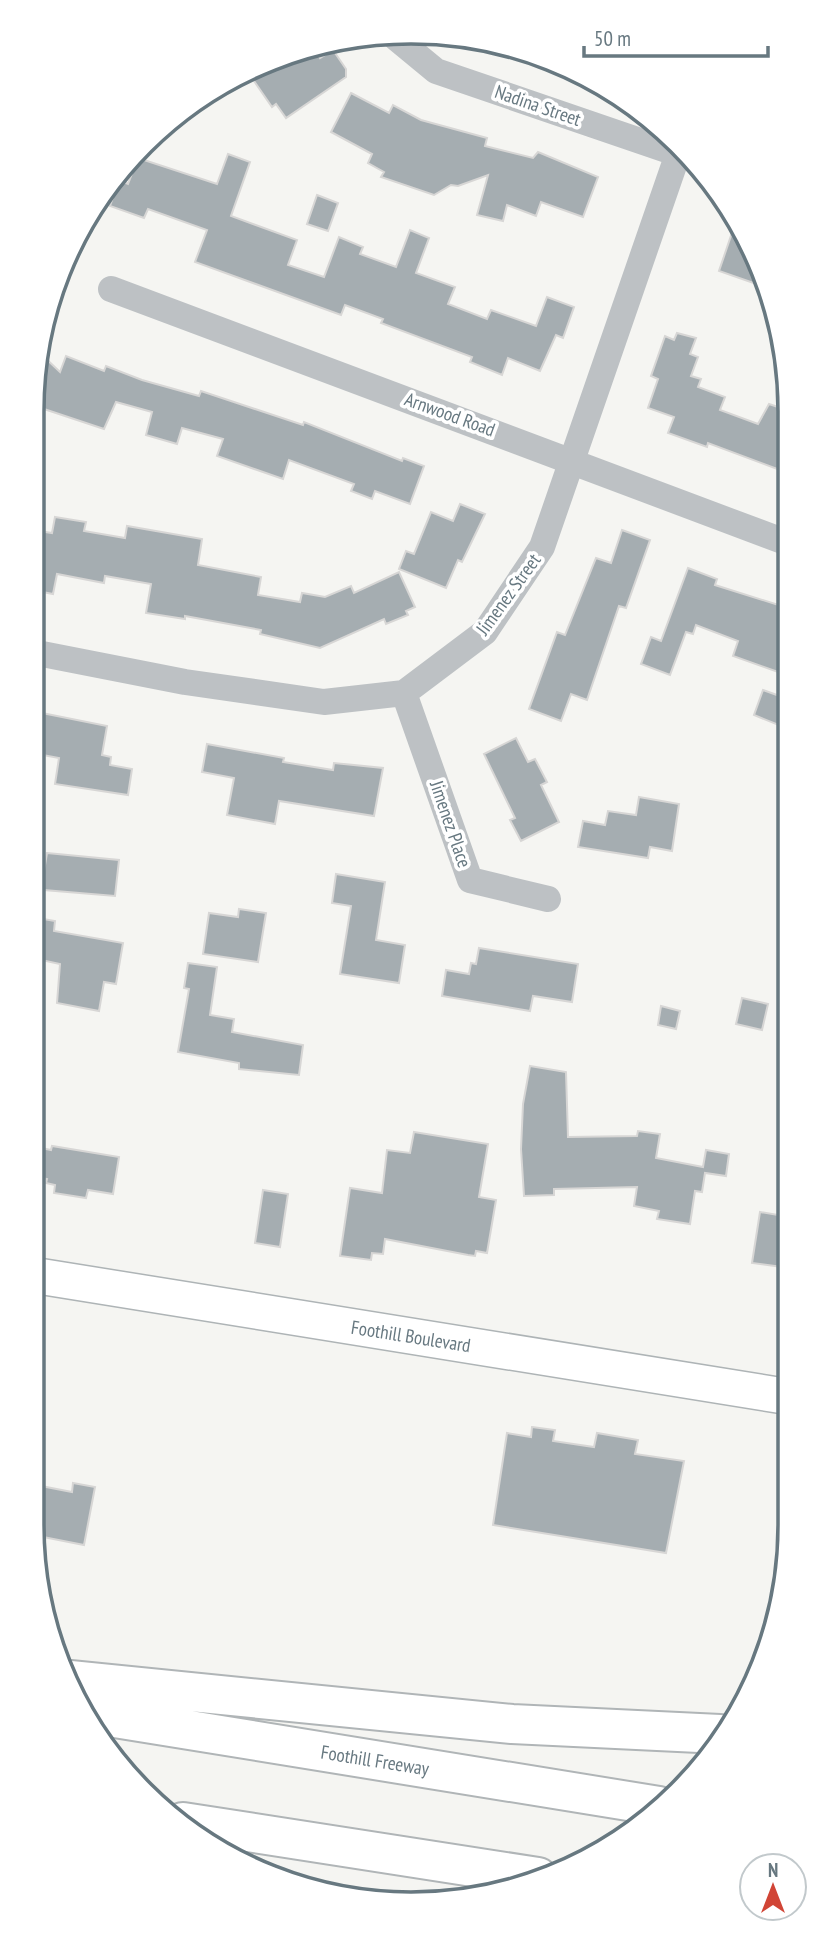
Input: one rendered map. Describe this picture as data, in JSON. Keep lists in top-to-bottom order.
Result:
{
  "streets": {
    "highway": ["Foothill Freeway"],
    "main road": ["Foothill Boulevard"],
    "street": [
      "Nadina Street",
      "Arnwood Road",
      "Jimenez Street",
      "Jimenez Place"
    ]
  },
  "crossings": [
    ["Arnwood Road", "Jimenez Street"],
    ["Jimenez Street", "Jimenez Place"]
  ],
  "scale_bar": "50 m",
  "north": "top"
}
